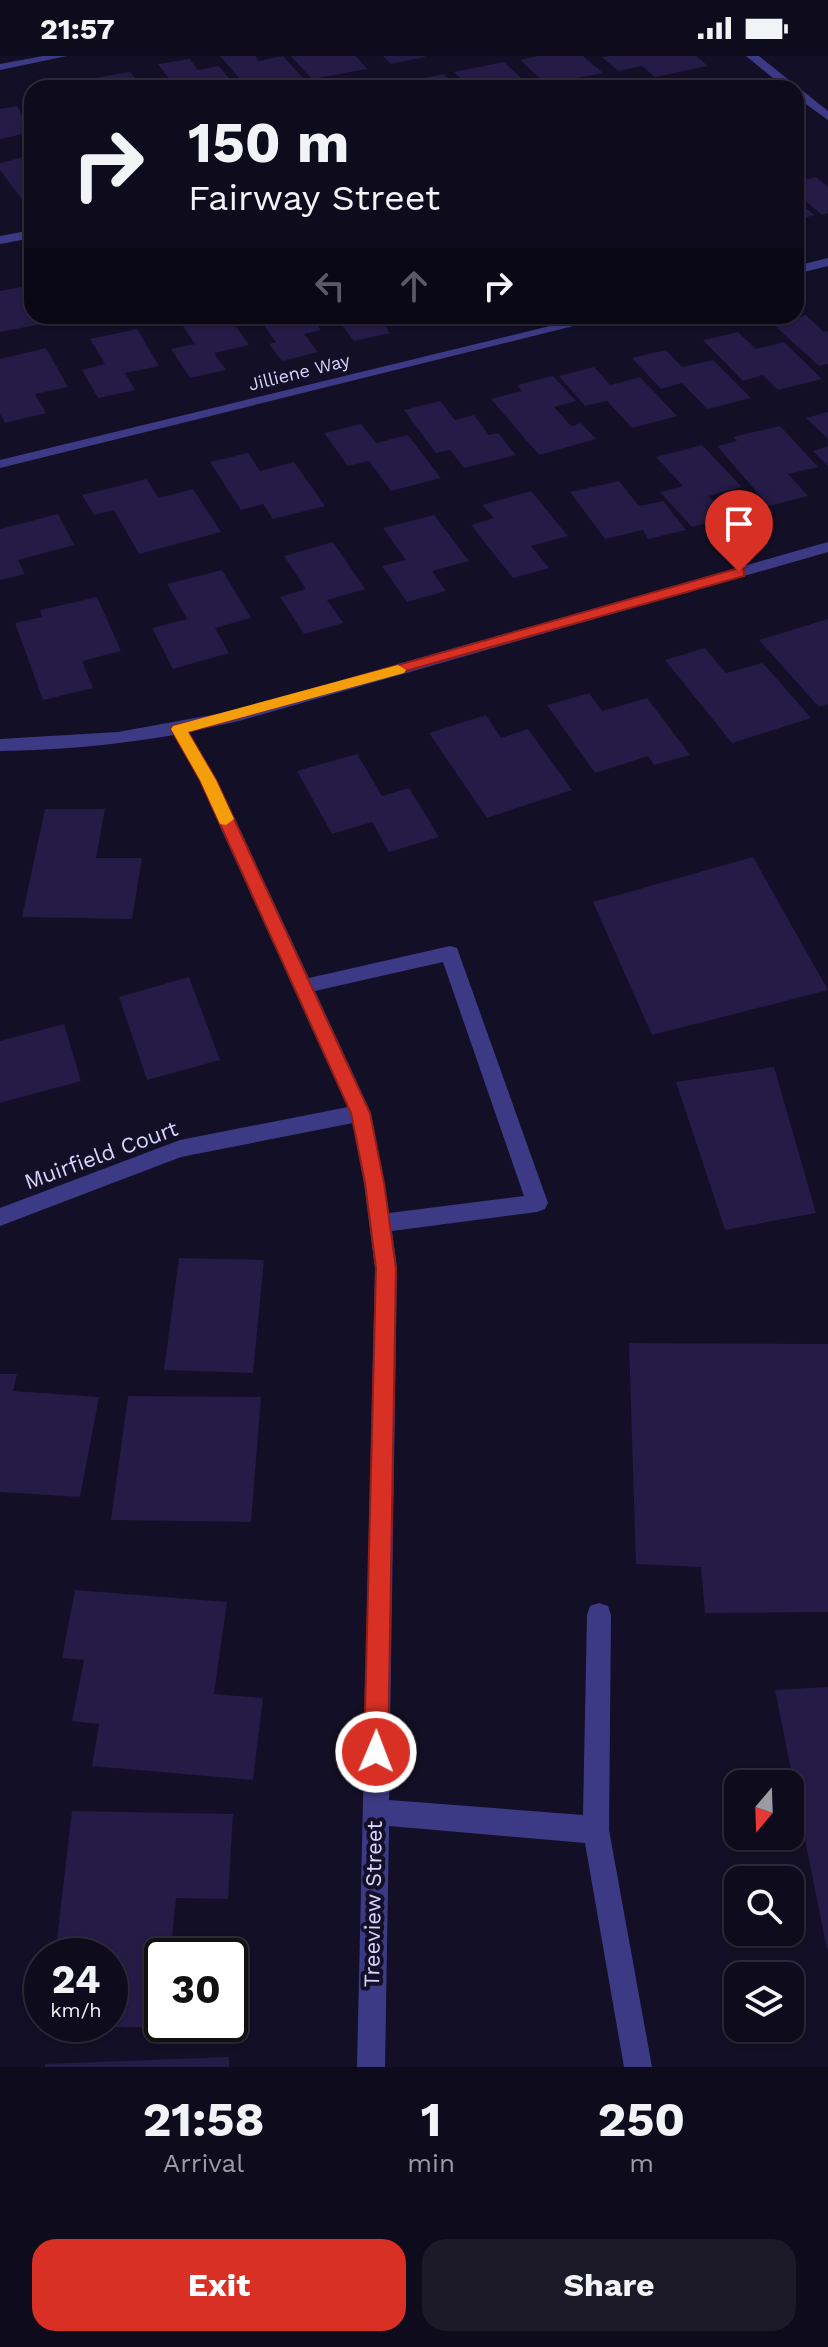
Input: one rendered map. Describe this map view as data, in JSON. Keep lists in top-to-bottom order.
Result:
{
  "streets": {
    "street": ["Jilliene Way", "Muirfield Court", "Treeview Street"]
  },
  "crossings": [
    ["Muirfield Court", "Treeview Street"]
  ],
  "north": "bottom",
  "page": {
    "status": "21:57",
    "turn": ["150 m", "Fairway Street"],
    "speed": "24 km/h",
    "limit": "30",
    "eta": [
      "21:58",
      "Arrival",
      "1",
      "min",
      "250",
      "m"
    ],
    "buttons": ["Exit", "Share"]
  }
}
